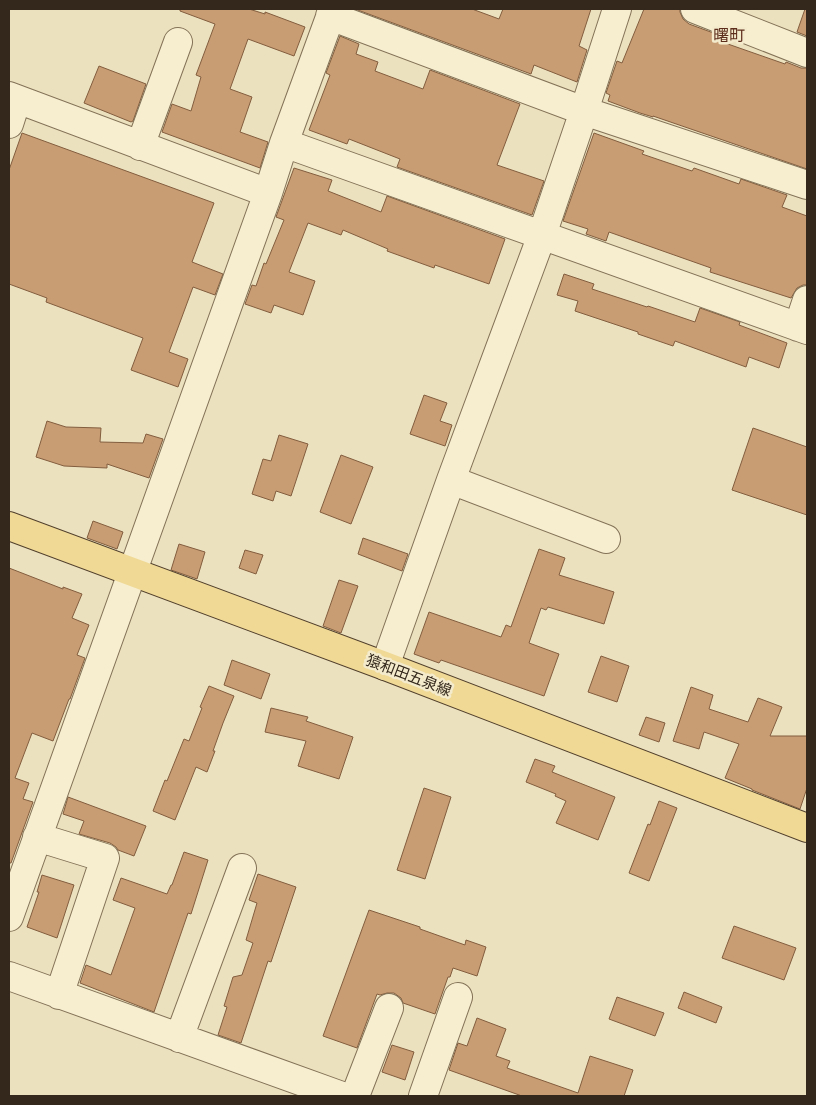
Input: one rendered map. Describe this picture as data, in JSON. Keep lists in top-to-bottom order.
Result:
{
  "streets": {
    "main road": ["猿和田五泉線"]
  },
  "districts": ["曙町"]
}
